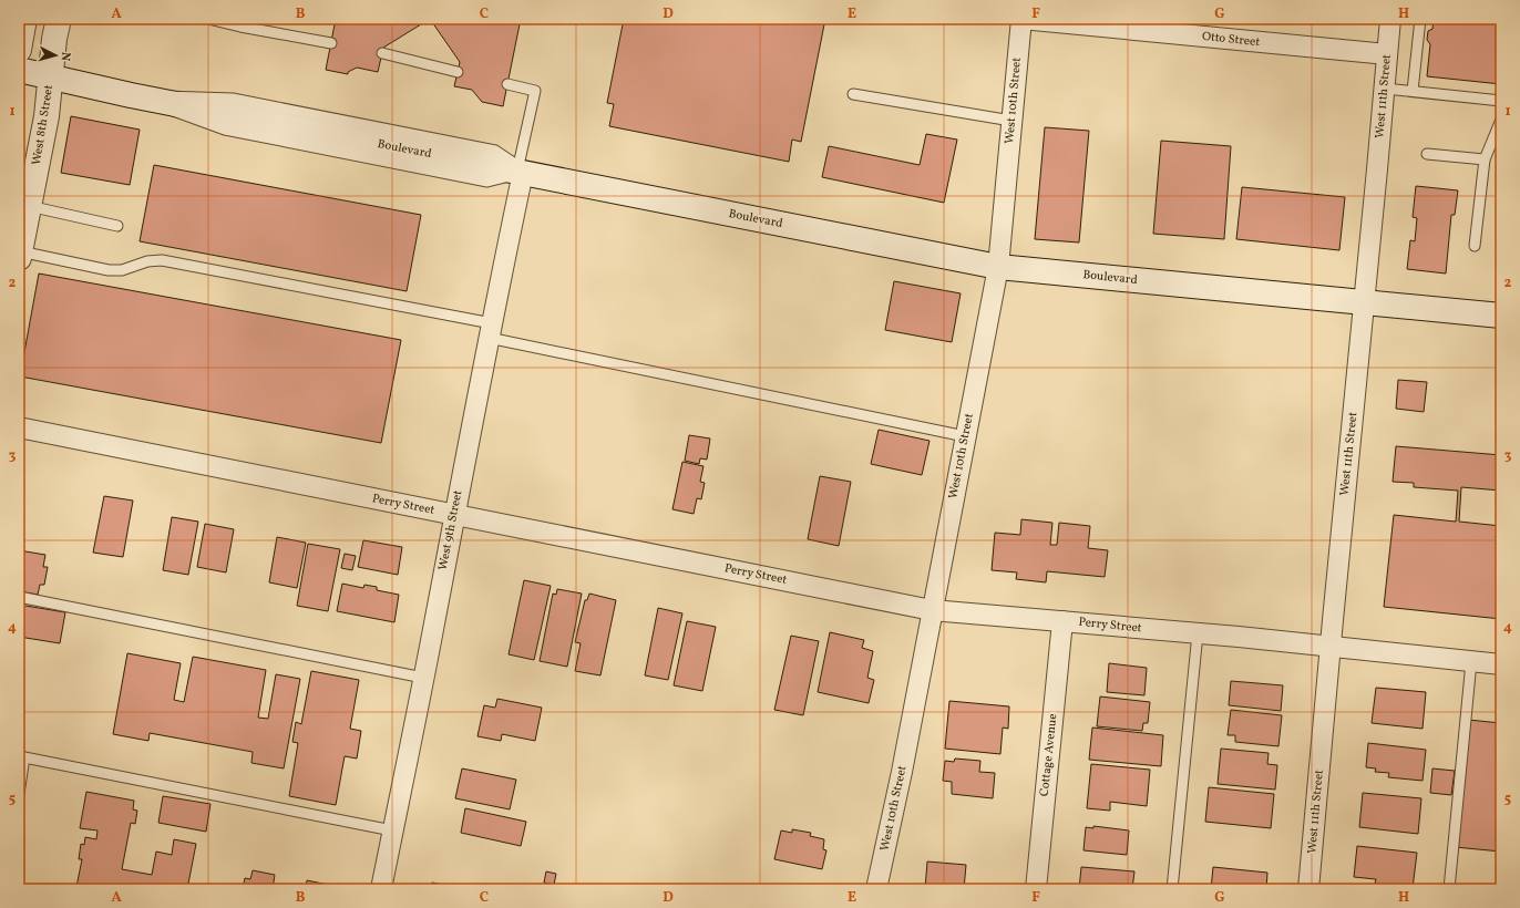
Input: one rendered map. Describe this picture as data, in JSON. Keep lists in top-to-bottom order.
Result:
{
  "streets": {
    "main road": ["West 8th Street", "Boulevard"],
    "street": [
      "Otto Street",
      "West 11th Street",
      "West 10th Street",
      "Perry Street",
      "West 9th Street",
      "Cottage Avenue"
    ]
  },
  "crossings": [
    ["Otto Street", "West 11th Street"],
    ["Otto Street", "West 10th Street"],
    ["West 11th Street", "Boulevard"],
    ["West 11th Street", "Perry Street"],
    ["West 10th Street", "Boulevard"],
    ["West 10th Street", "Perry Street"],
    ["West 8th Street", "Boulevard"],
    ["Boulevard", "West 9th Street"],
    ["Perry Street", "West 9th Street"],
    ["Perry Street", "Cottage Avenue"]
  ],
  "north": "right",
  "grid": {
    "columns": [
      "A",
      "B",
      "C",
      "D",
      "E",
      "F",
      "G",
      "H"
    ],
    "rows": [
      "1",
      "2",
      "3",
      "4",
      "5"
    ]
  }
}
